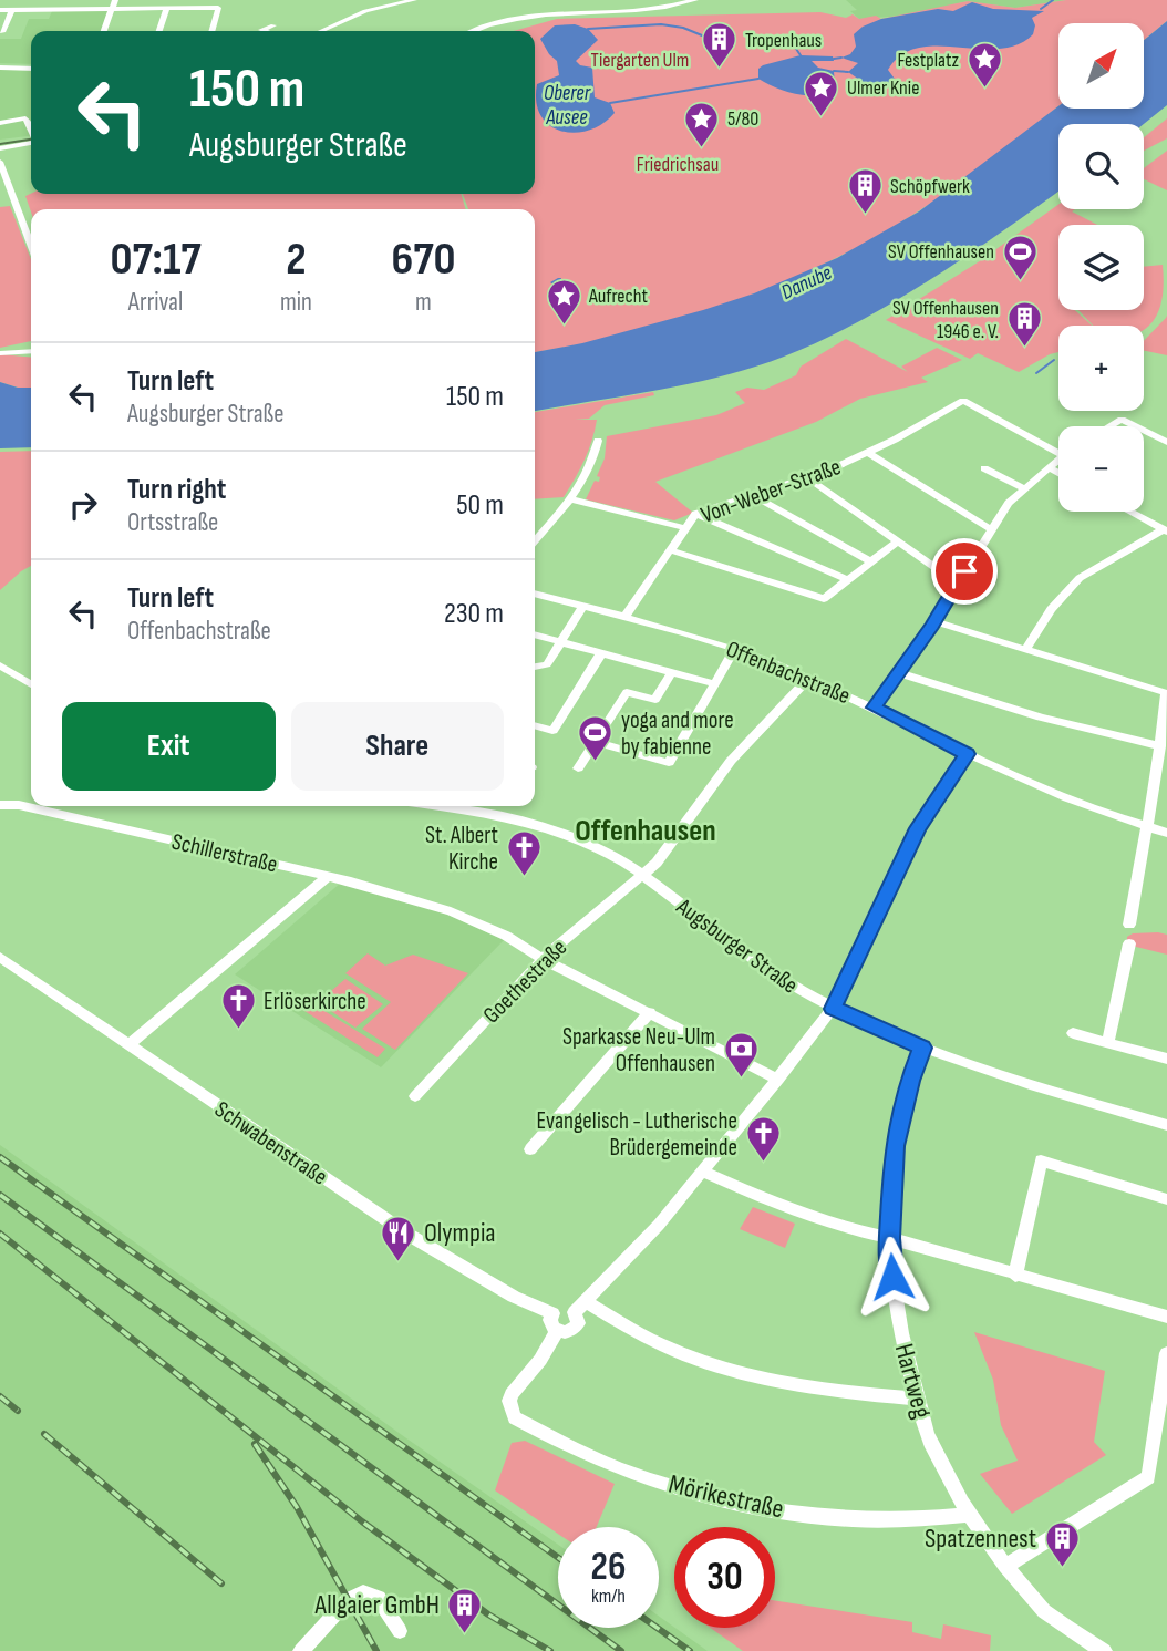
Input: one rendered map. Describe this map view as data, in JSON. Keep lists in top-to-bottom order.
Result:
{
  "streets": {
    "street": [
      "Von-Weber-Straße",
      "Offenbachstraße",
      "Schillerstraße",
      "Augsburger Straße",
      "Goethestraße",
      "Schwabenstraße",
      "Hartweg",
      "Mörikestraße"
    ]
  },
  "crossings": [
    ["Offenbachstraße", "Goethestraße"],
    ["Schillerstraße", "Goethestraße"],
    ["Augsburger Straße", "Goethestraße"],
    ["Augsburger Straße", "Hartweg"],
    ["Hartweg", "Mörikestraße"]
  ],
  "districts": ["Offenhausen"],
  "water": ["Oberer Ausee", "Danube"],
  "parks": ["Tiergarten Ulm", "Friedrichsau"],
  "places": {
    "building": [
      "Tropenhaus",
      "Schöpfwerk",
      "SV Offenhausen 1946 e. V.",
      "Spatzennest",
      "Allgaier GmbH"
    ],
    "place": [
      "Festplatz",
      "Ulmer Knie",
      "5/80",
      "Aufrecht"
    ],
    "sports": ["SV Offenhausen", "yoga and more by fabienne"],
    "church": ["St. Albert Kirche", "Erlöserkirche", "Evangelisch - Lutherische Brüdergemeinde"],
    "bank": ["Sparkasse Neu-Ulm Offenhausen"],
    "restaurant": ["Olympia"]
  },
  "north": "top right",
  "page": {
    "map_buttons": ["+", "−"],
    "turn": ["150 m", "Augsburger Straße"],
    "eta": [
      "07:17",
      "Arrival",
      "2",
      "min",
      "670",
      "m"
    ],
    "list": [
      {
        "name": "Turn left",
        "note": "Augsburger Straße",
        "value": "150 m"
      },
      {
        "name": "Turn right",
        "note": "Ortsstraße",
        "value": "50 m"
      },
      {
        "name": "Turn left",
        "note": "Offenbachstraße",
        "value": "230 m"
      }
    ],
    "buttons": ["Exit", "Share"],
    "speed": "26 km/h",
    "limit": "30"
  }
}
